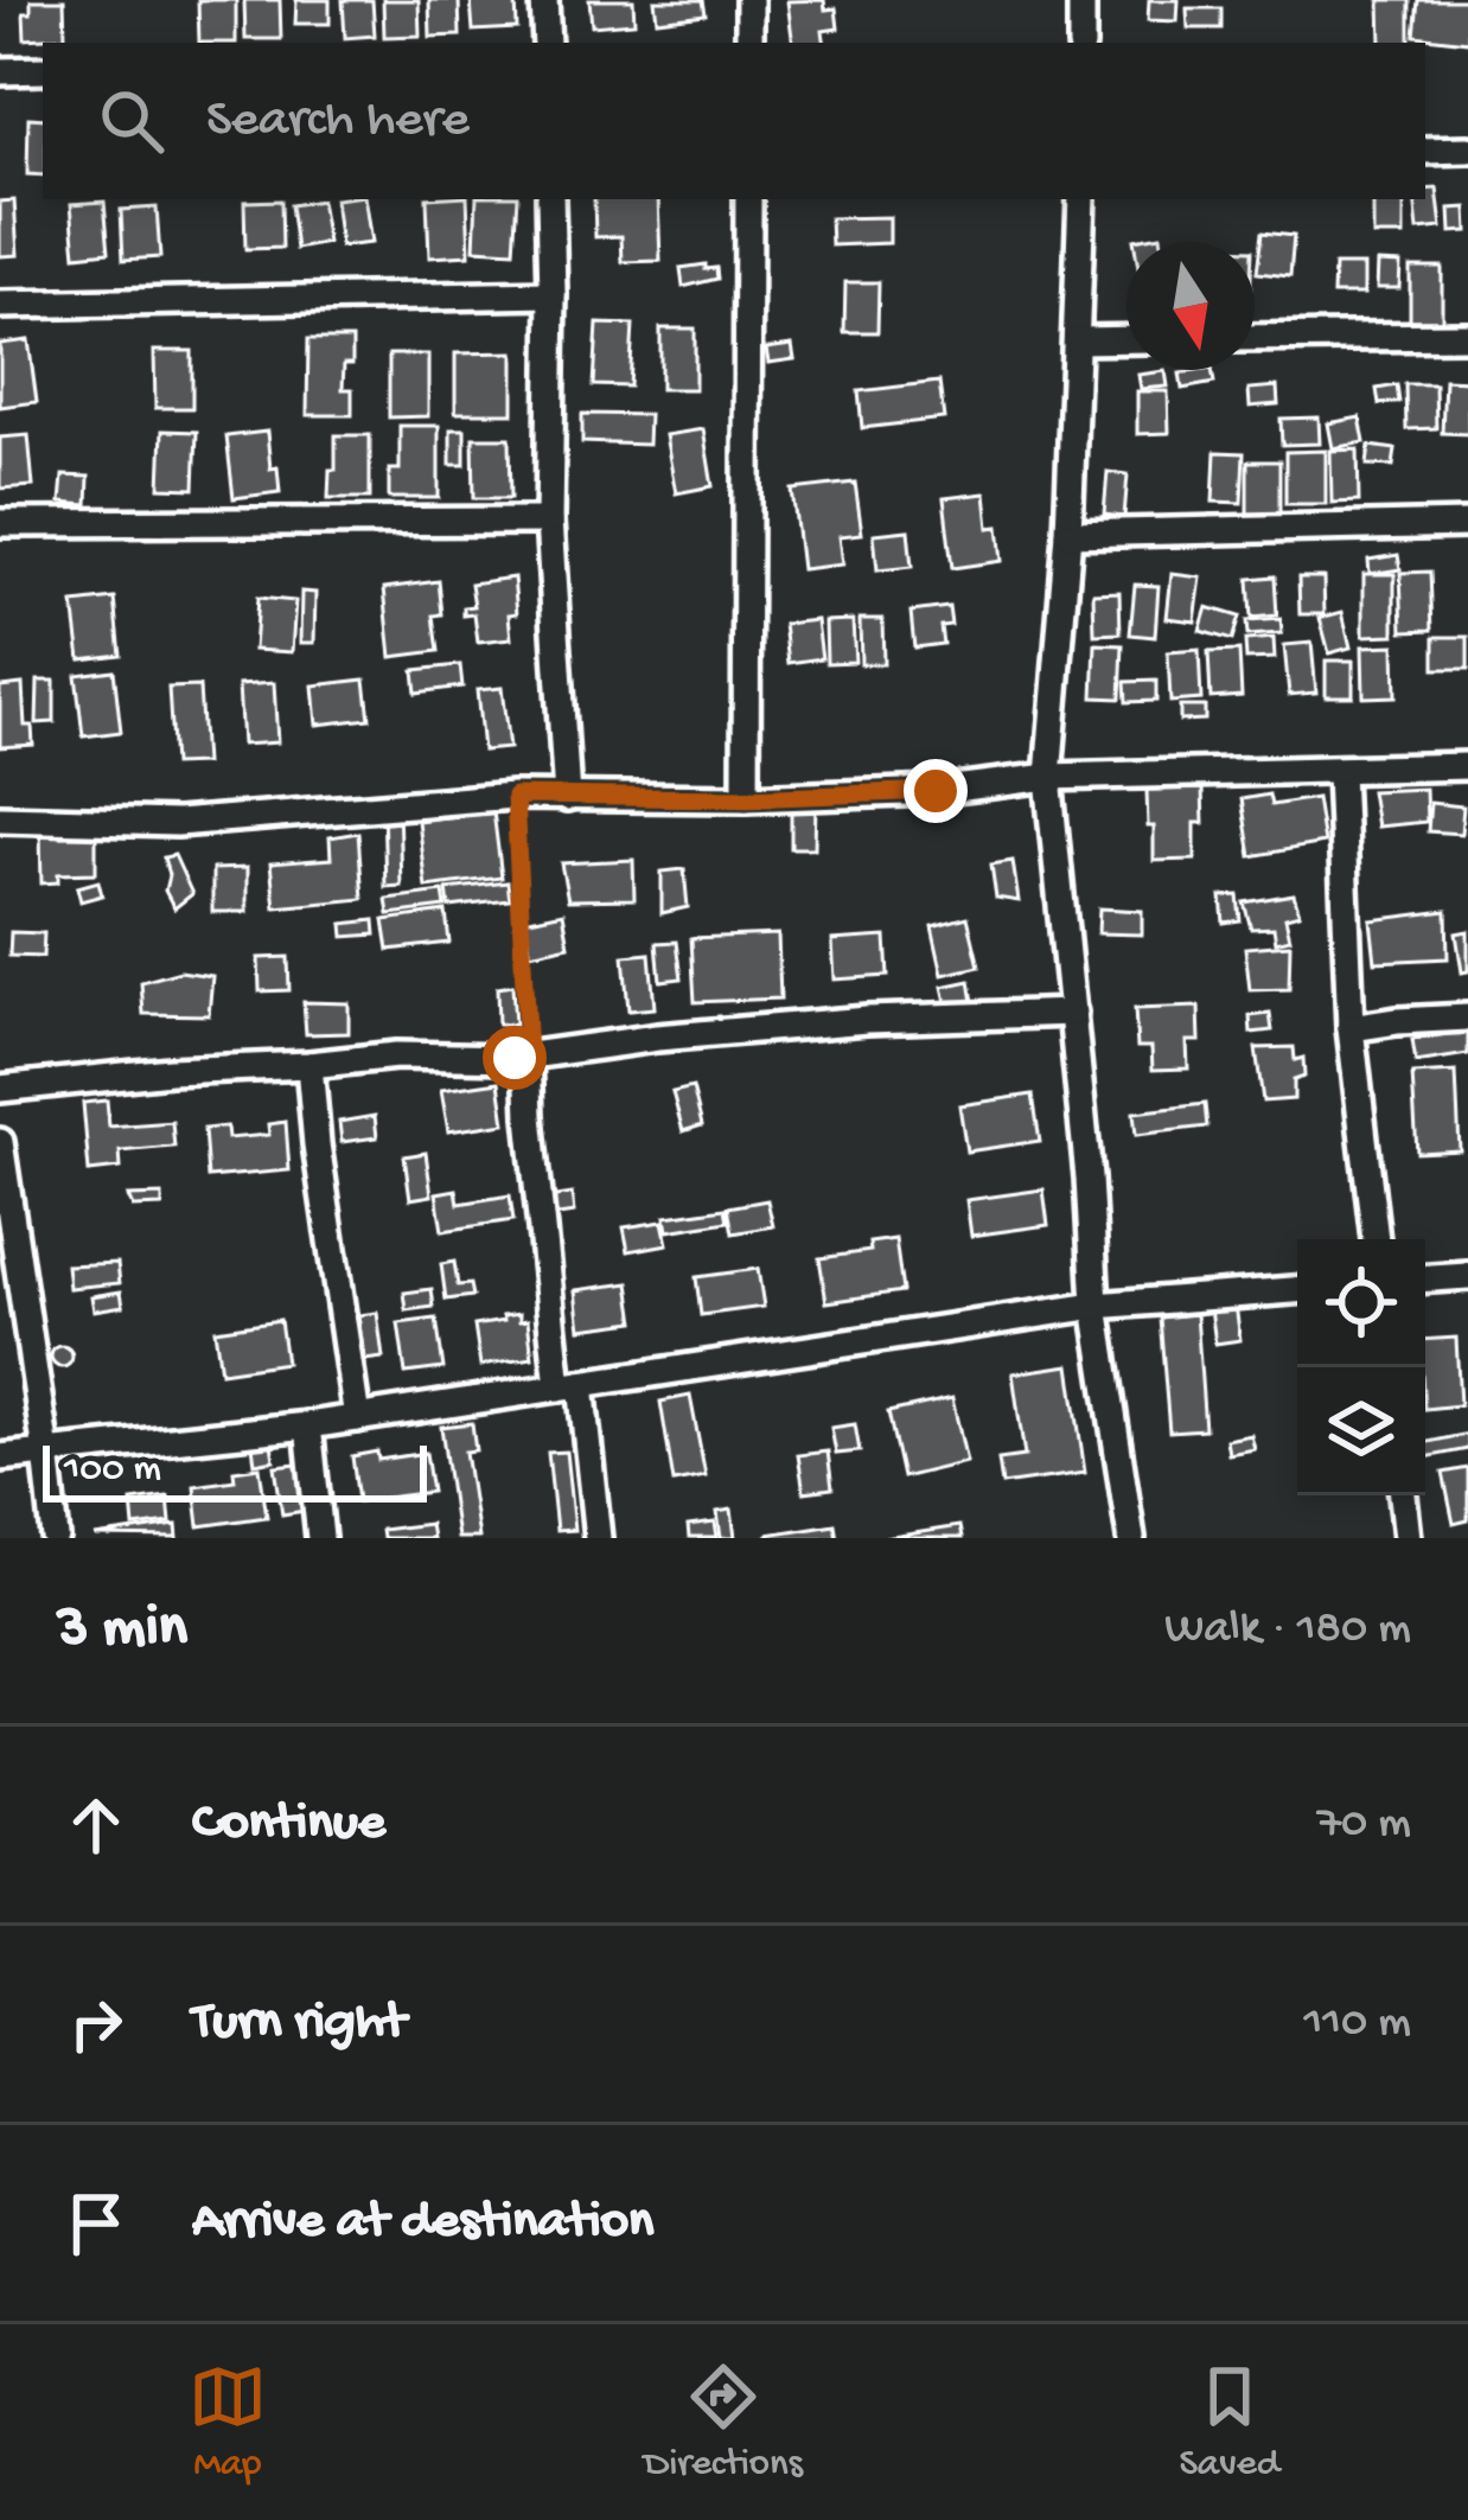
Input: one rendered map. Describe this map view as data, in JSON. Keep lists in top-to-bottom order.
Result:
{
  "scale_bar": "100 m",
  "north": "bottom",
  "page": {
    "search": "Search here",
    "scale": "100 m",
    "heading": ["3 min", "Walk · 180 m"],
    "list": [
      ["Continue", "70 m"],
      ["Turn right", "110 m"],
      "Arrive at destination"
    ],
    "nav": ["Map", "Directions", "Saved"]
  }
}
